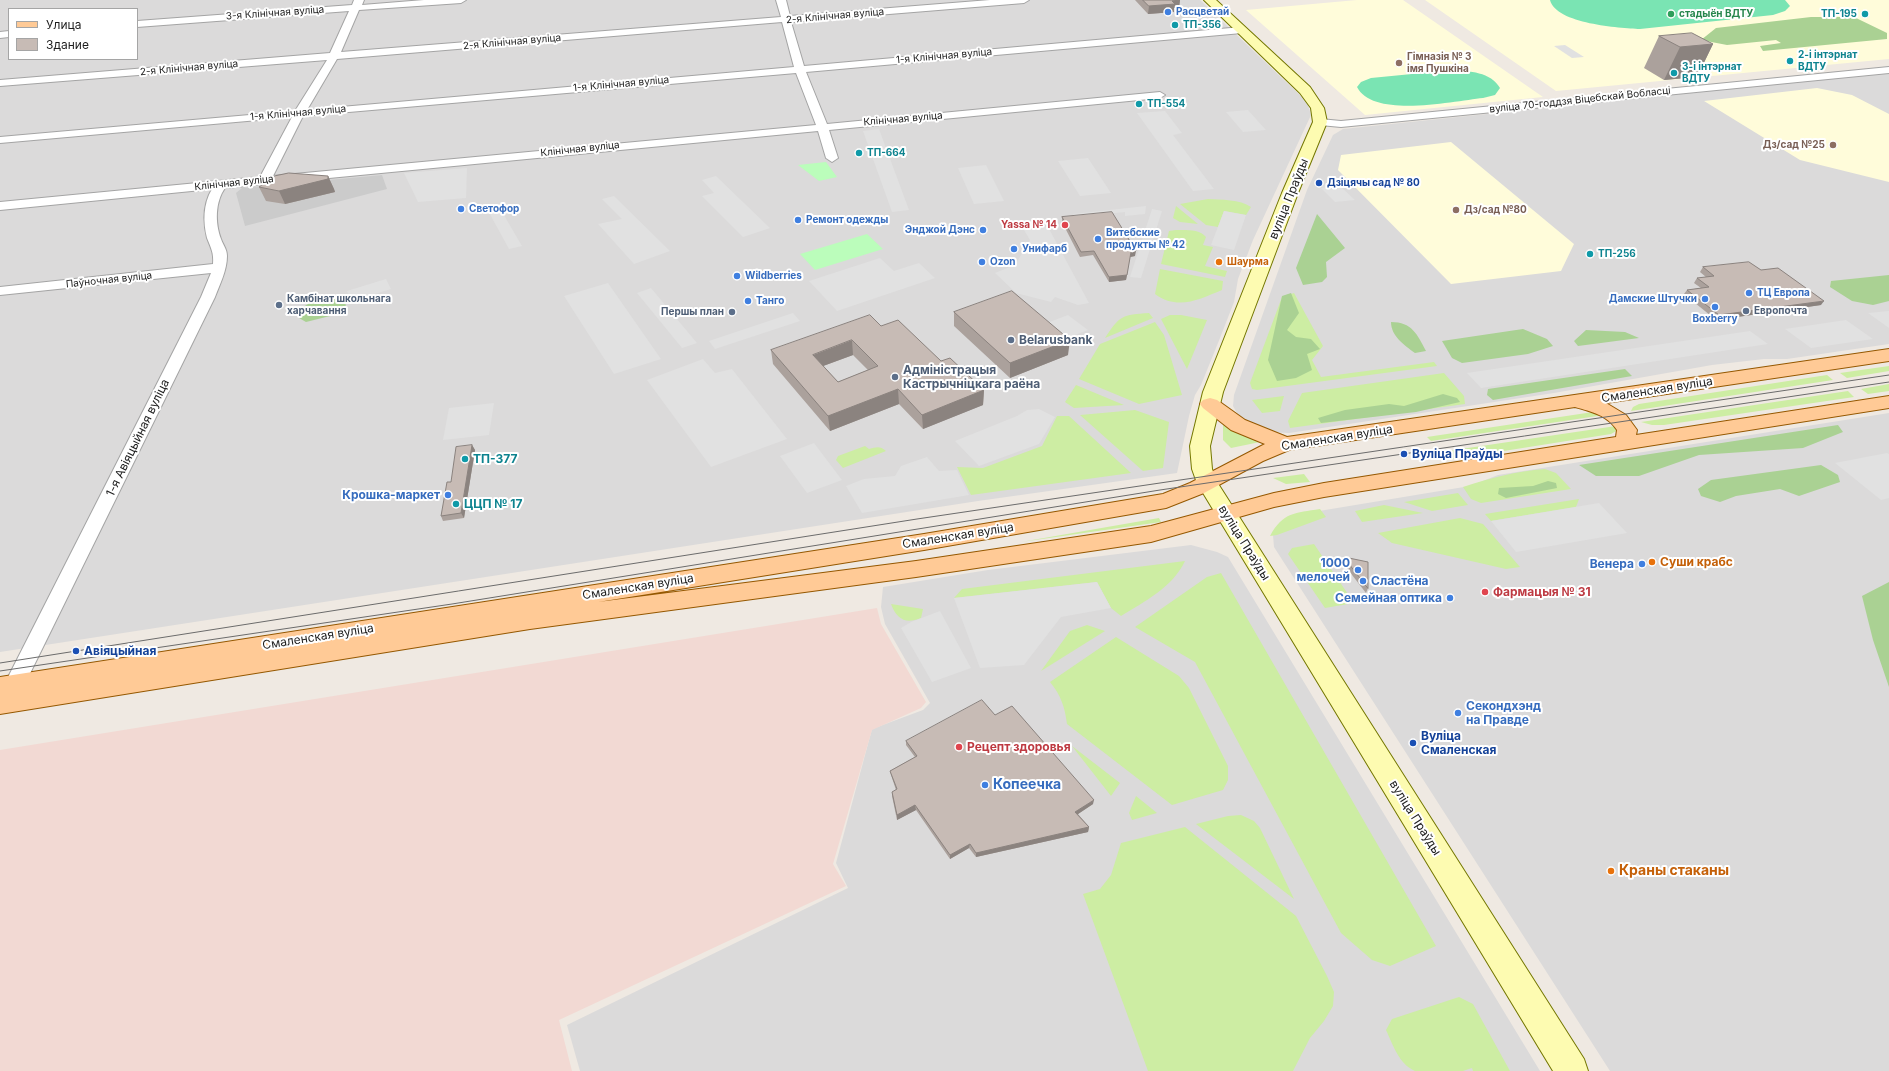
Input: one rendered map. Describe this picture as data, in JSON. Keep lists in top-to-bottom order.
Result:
{
  "streets": {
    "main road": ["вуліца Праўды", "Смаленская вуліца"],
    "street": [
      "3-я Клінічная вуліца",
      "2-я Клінічная вуліца",
      "1-я Клінічная вуліца",
      "вуліца 70-годдзя Віцебскай Вобласці",
      "Клінічная вуліца",
      "Паўночная вуліца",
      "1-я Авіяцыйная вуліца"
    ]
  },
  "crossings": [
    ["вуліца 70-годдзя Віцебскай Вобласці", "вуліца Праўды"],
    ["Клінічная вуліца", "1-я Авіяцыйная вуліца"],
    ["вуліца Праўды", "Смаленская вуліца"],
    ["Паўночная вуліца", "1-я Авіяцыйная вуліца"],
    ["Смаленская вуліца", "1-я Авіяцыйная вуліца"]
  ],
  "places": [
    "Расцветай",
    "стадыён ВДТУ",
    "ТП-195",
    "ТП-356",
    "2-і інтэрнат ВДТУ",
    "Гімназія № 3 імя Пушкіна",
    "3-і інтэрнат ВДТУ",
    "ТП-554",
    "Дз/сад №25",
    "ТП-664",
    "Дзіцячы сад № 80",
    "Светофор",
    "Дз/сад №80",
    "Ремонт одежды",
    "Yassa № 14",
    "Энджой Дэнс",
    "Витебские продукты № 42",
    "Унифарб",
    "ТП-256",
    "Ozon",
    "Шаурма",
    "Wildberries",
    "ТЦ Европа",
    "Дамские Штучки",
    "Танго",
    "Камбінат школьнага харчавання",
    "Boxberry",
    "Европочта",
    "Першы план",
    "Belarusbank",
    "Адміністрацыя Кастрычніцкага раёна",
    "Вуліца Праўды",
    "ТП-377",
    "Крошка-маркет",
    "ЦЦП № 17",
    "Суши крабс",
    "Венера",
    "1000 мелочей",
    "Сластёна",
    "Фармацыя № 31",
    "Семейная оптика",
    "Авіяцыйная",
    "Секондхэнд на Правде",
    "Вуліца Смаленская",
    "Рецепт здоровья",
    "Копеечка",
    "Краны стаканы"
  ],
  "legend": ["Улица", "Здание"]
}
